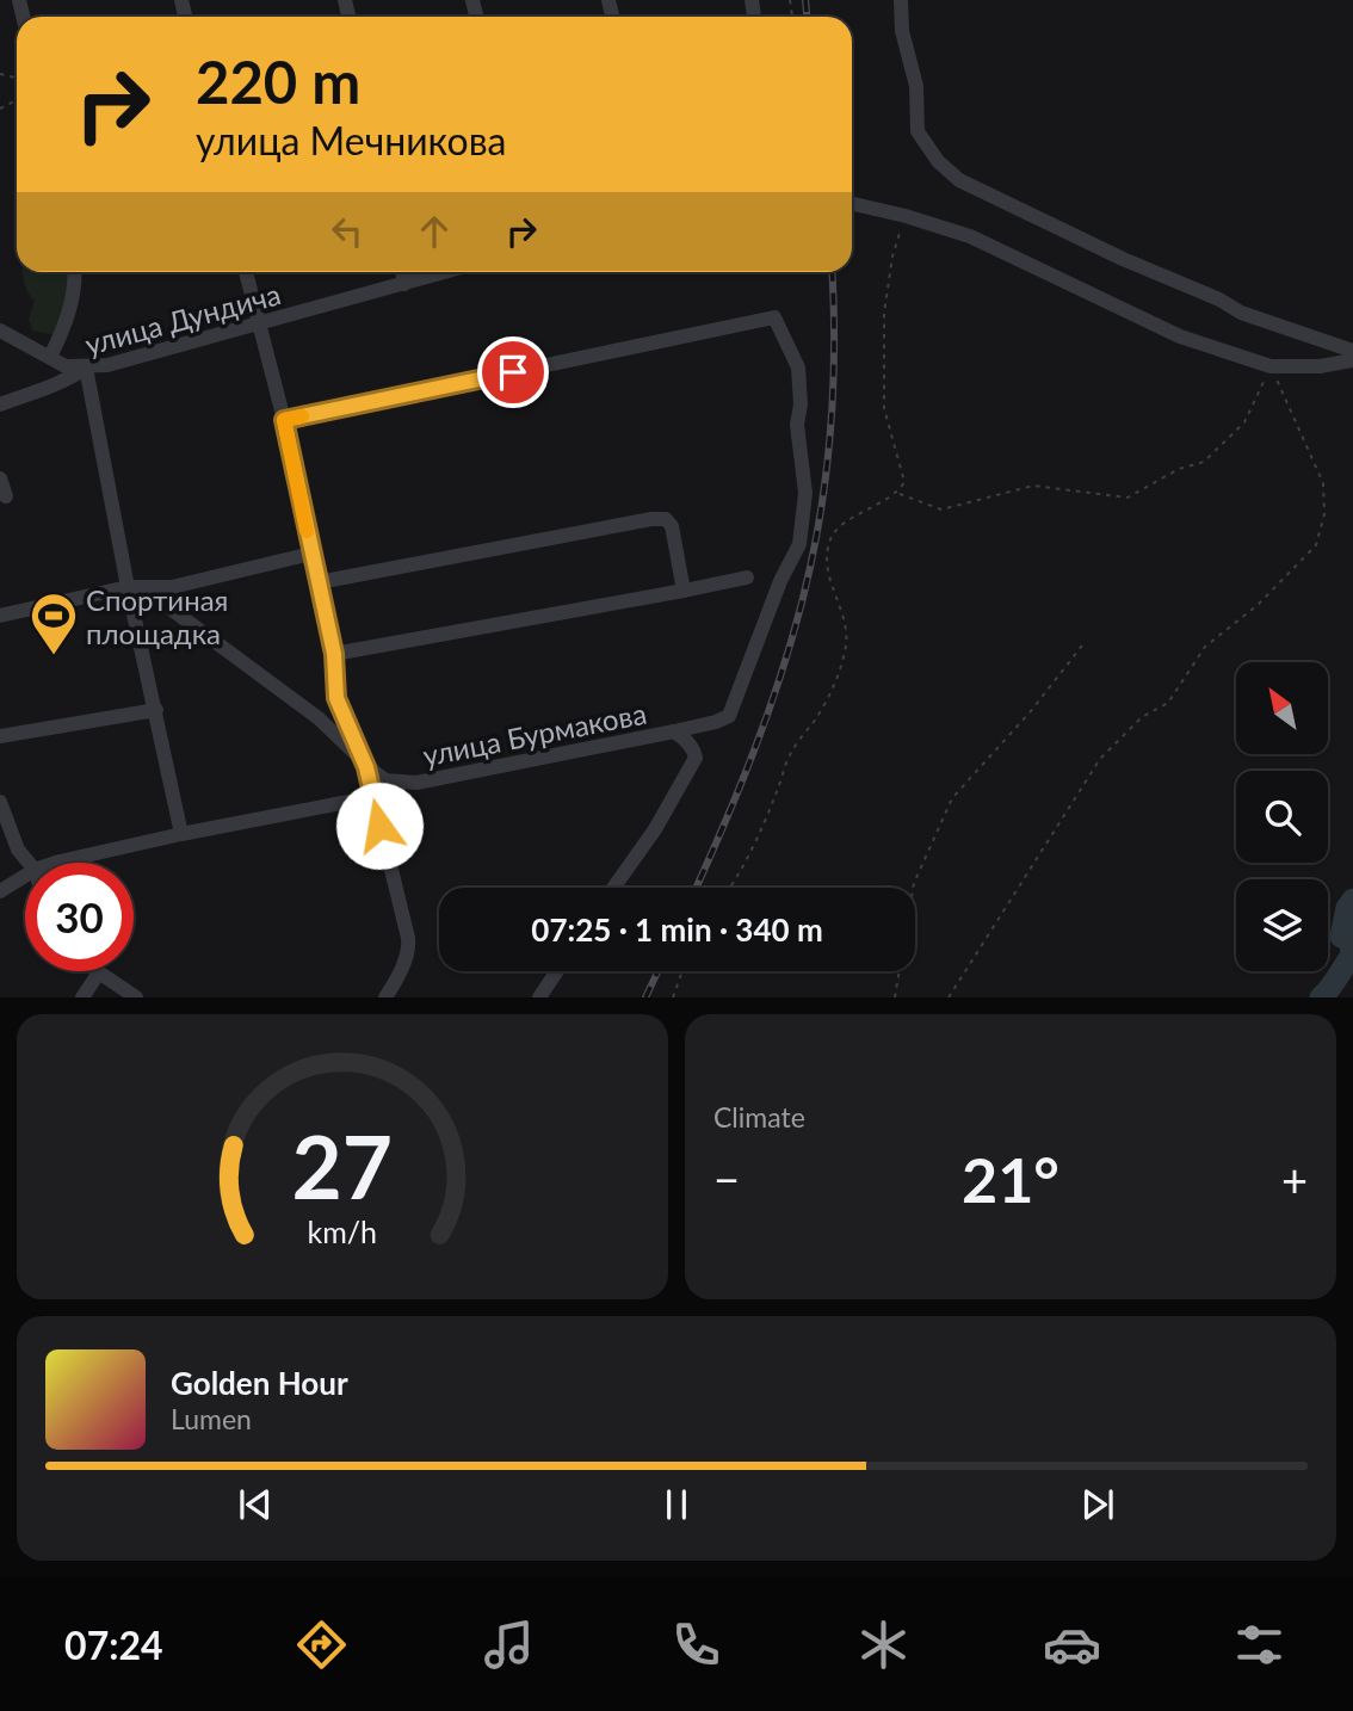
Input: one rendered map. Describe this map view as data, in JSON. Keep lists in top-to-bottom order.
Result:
{
  "streets": {
    "street": ["улица Дундича", "улица Бурмакова"]
  },
  "places": {
    "sports": ["Спортиная площадка"]
  },
  "north": "top left",
  "page": {
    "turn": ["220 m", "улица Мечникова"],
    "limit": "30",
    "trip": "07:25 · 1 min · 340 m",
    "tile": "Climate",
    "heat": ["−", "21°", "+"],
    "song": ["Golden Hour", "Lumen"],
    "tabs": "07:24",
    "gauge": ["27", "km/h"]
  }
}
